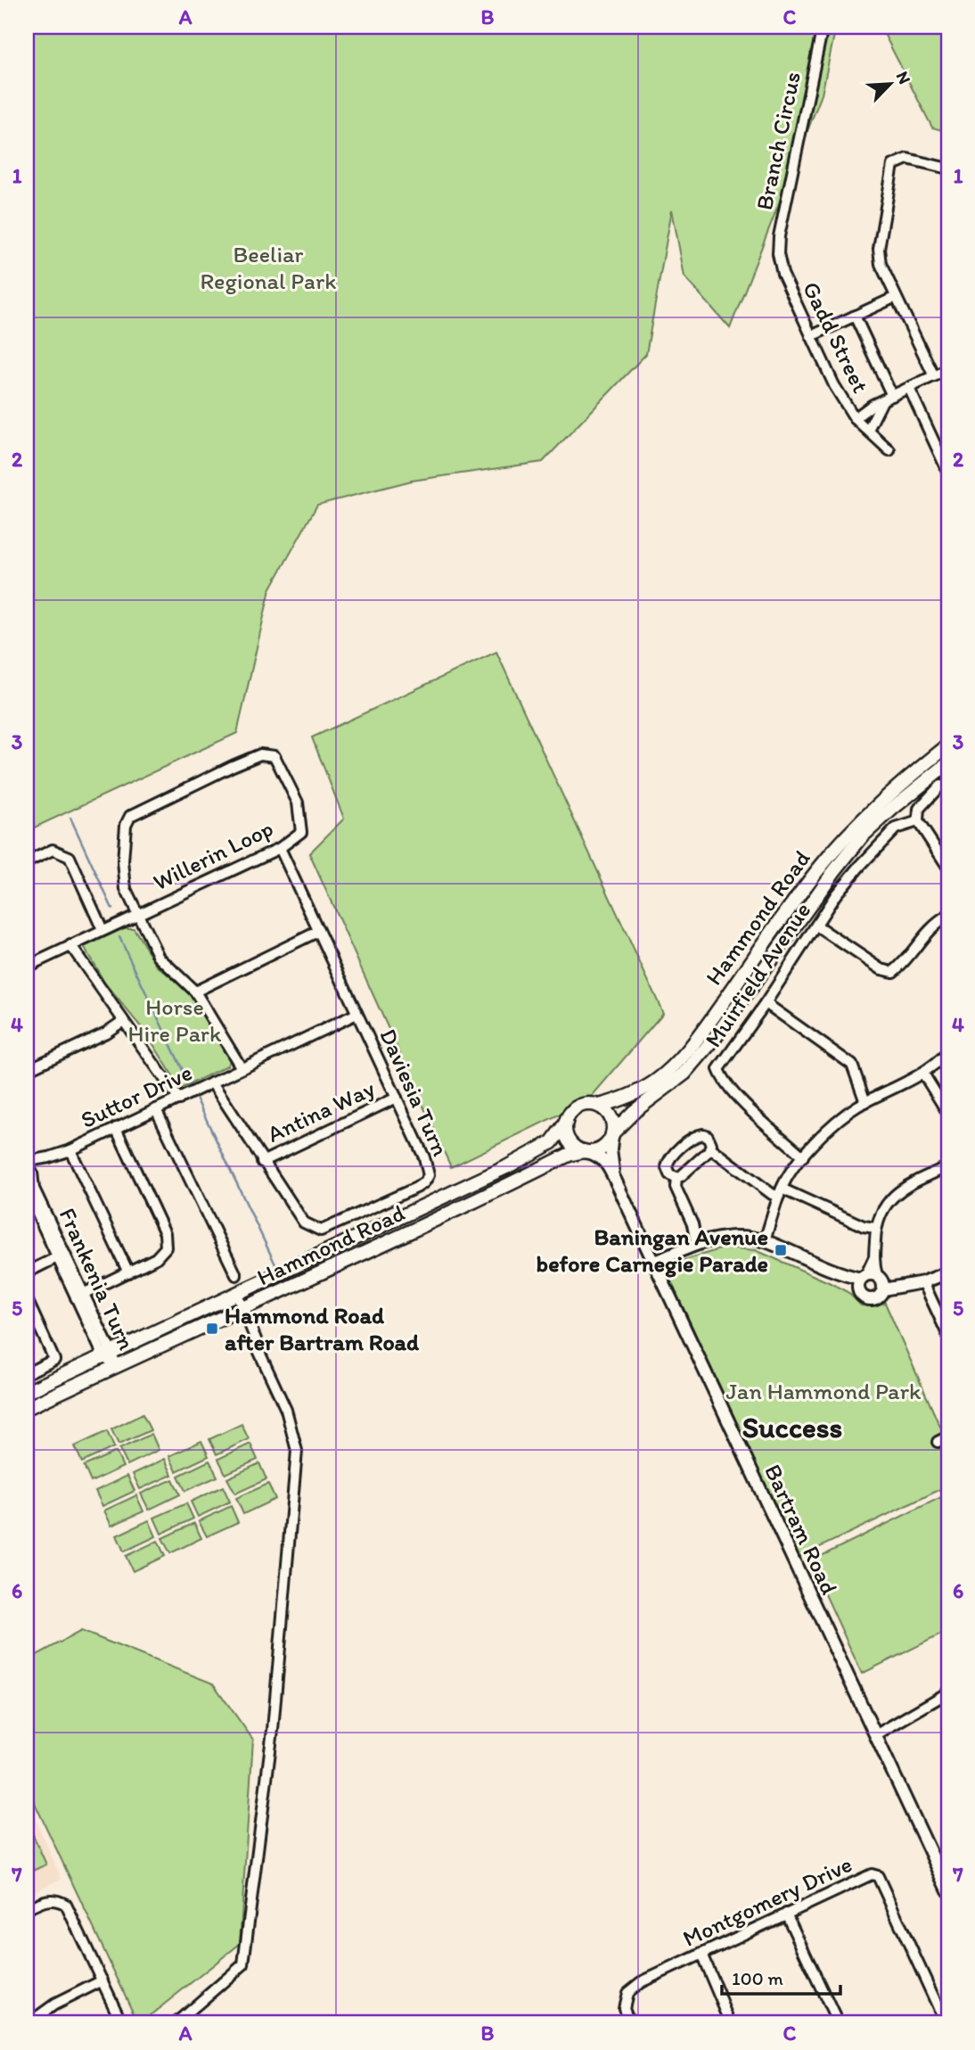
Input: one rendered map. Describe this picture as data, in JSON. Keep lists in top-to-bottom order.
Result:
{
  "streets": {
    "main road": ["Hammond Road"],
    "street": [
      "Branch Circus",
      "Gadd Street",
      "Willerin Loop",
      "Muirfield Avenue",
      "Daviesia Turn",
      "Suttor Drive",
      "Antina Way",
      "Frankenia Turn",
      "Bartram Road",
      "Montgomery Drive"
    ]
  },
  "crossings": [
    ["Branch Circus", "Gadd Street"],
    ["Willerin Loop", "Daviesia Turn"],
    ["Hammond Road", "Frankenia Turn"],
    ["Hammond Road", "Bartram Road"],
    ["Daviesia Turn", "Suttor Drive"],
    ["Daviesia Turn", "Antina Way"],
    ["Suttor Drive", "Frankenia Turn"]
  ],
  "districts": ["Success"],
  "parks": ["Beeliar Regional Park", "Horse Hire Park", "Jan Hammond Park"],
  "places": {
    "transit": ["Baningan Avenue before Carnegie Parade", "Hammond Road after Bartram Road"]
  },
  "scale_bar": "100 m",
  "north": "top right",
  "grid": {
    "columns": ["A", "B", "C"],
    "rows": [
      "1",
      "2",
      "3",
      "4",
      "5",
      "6",
      "7"
    ]
  }
}
